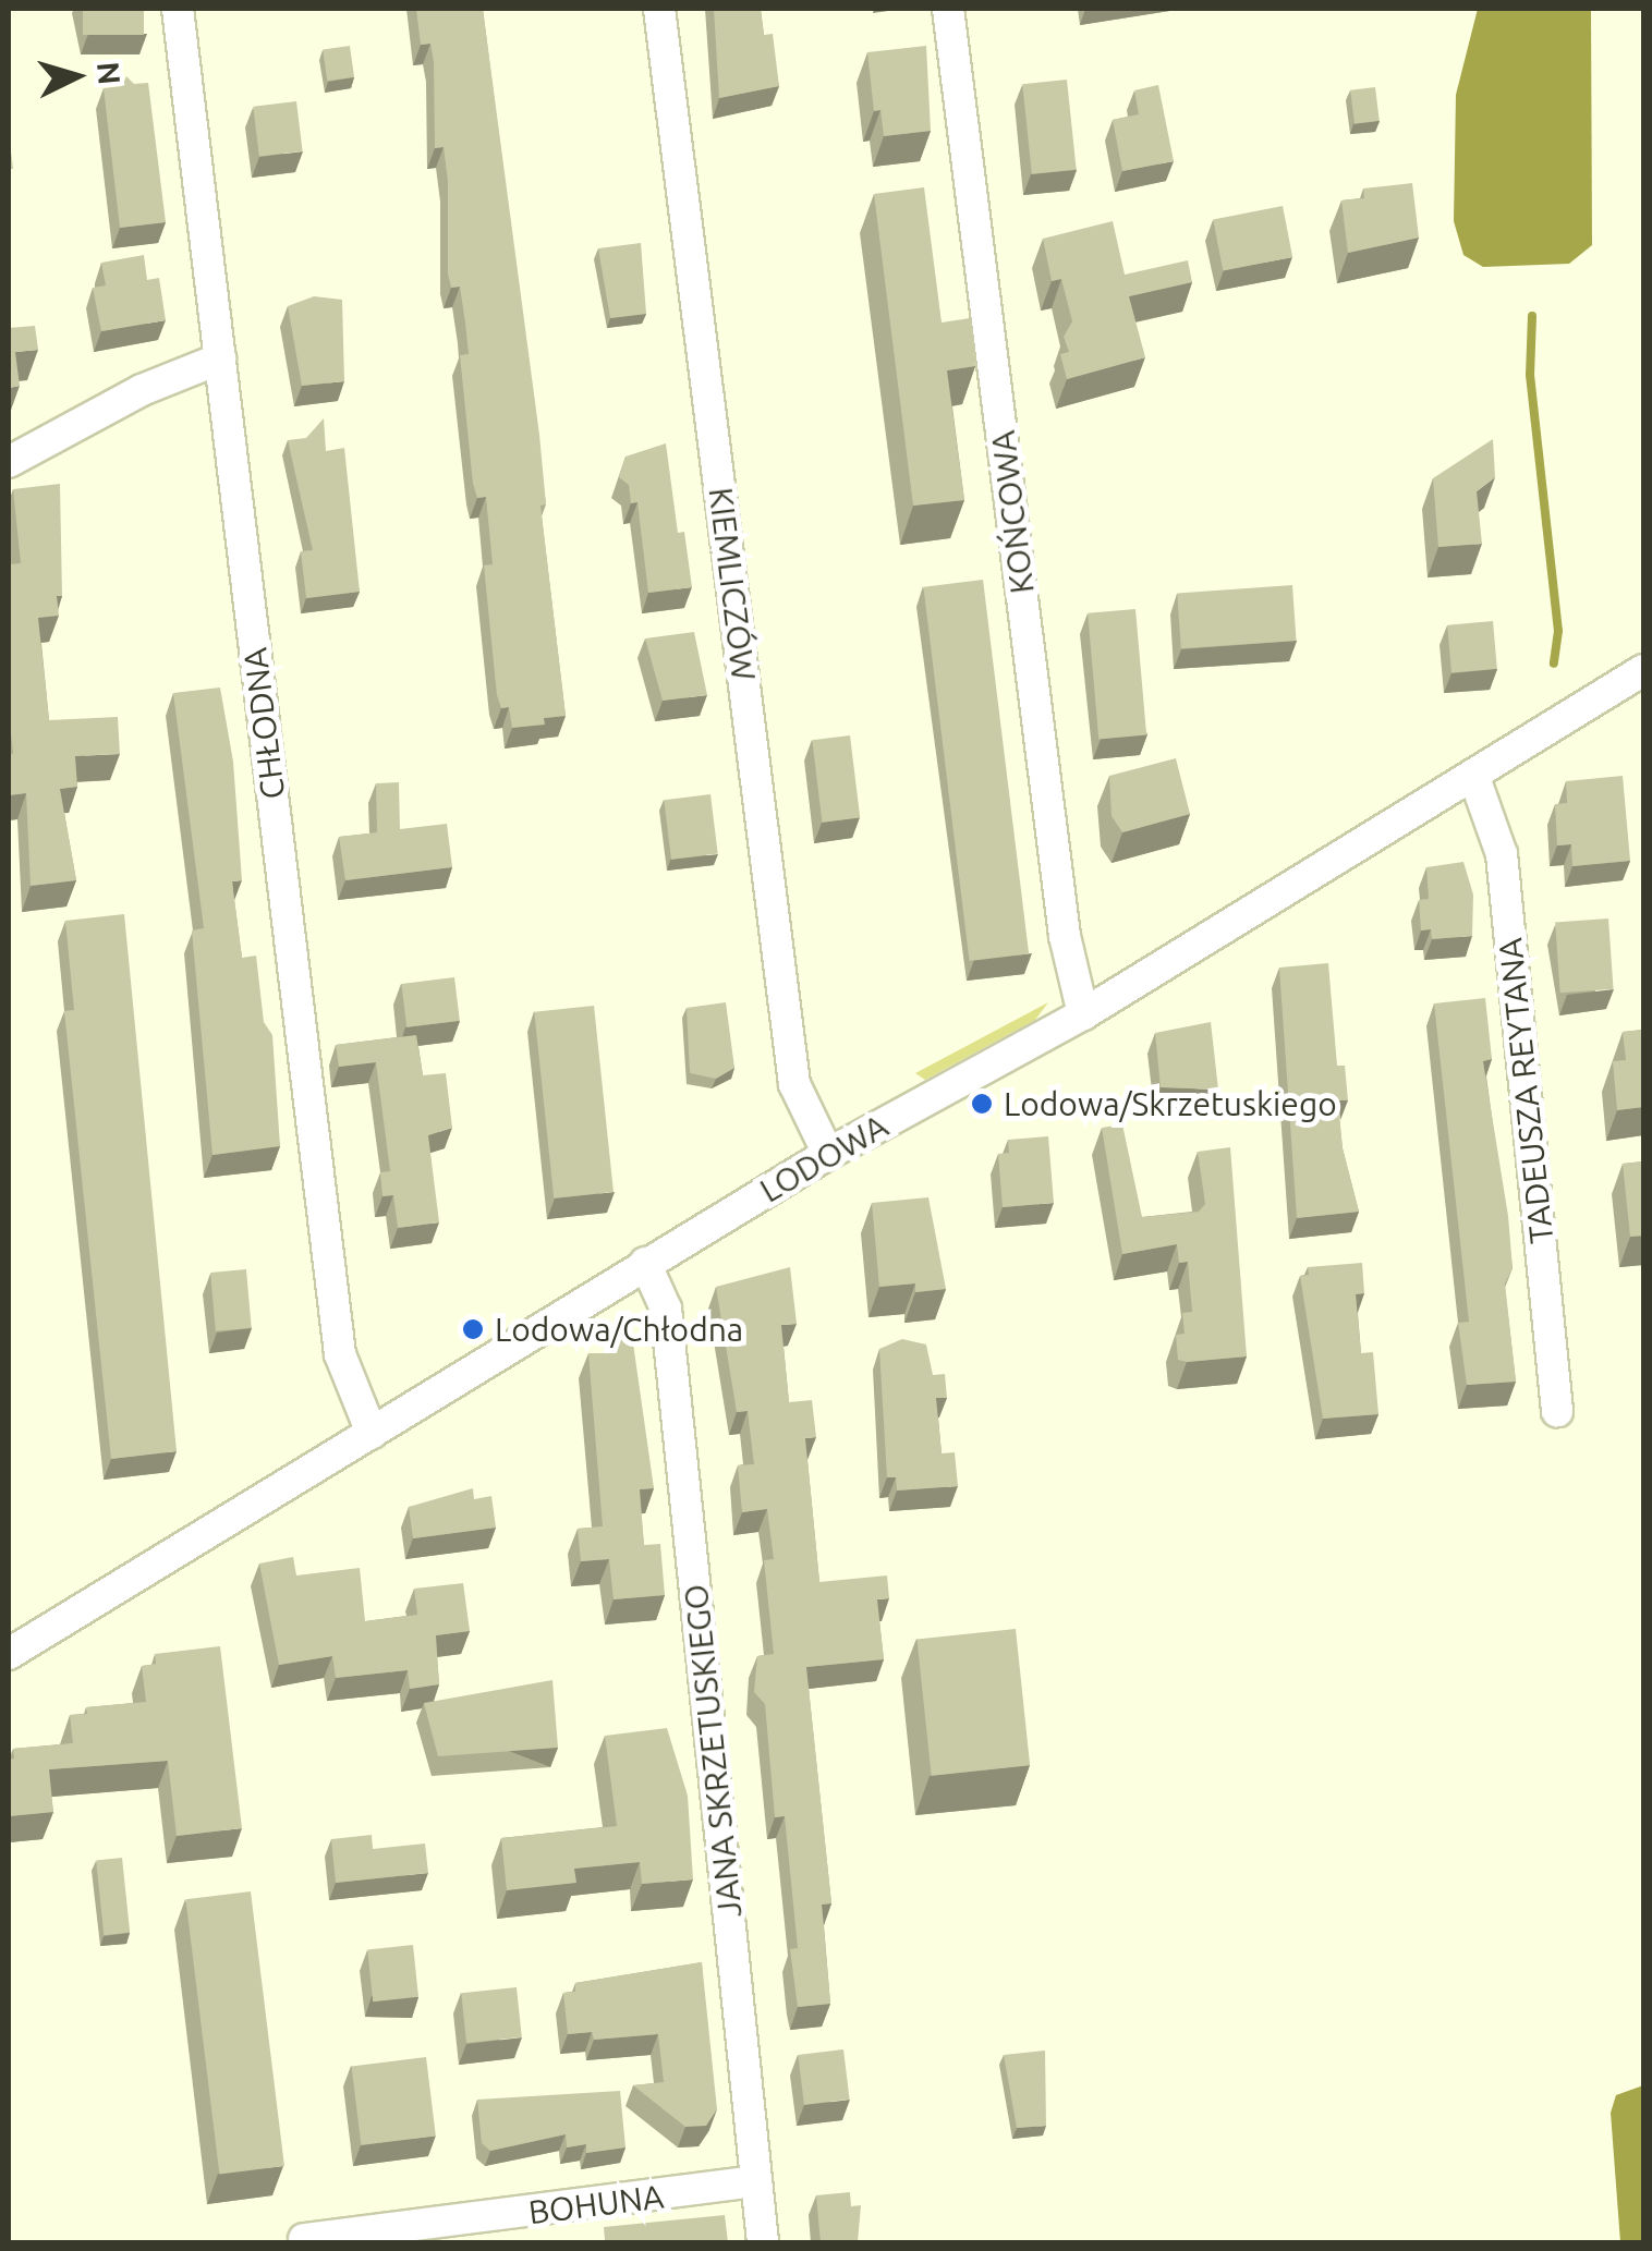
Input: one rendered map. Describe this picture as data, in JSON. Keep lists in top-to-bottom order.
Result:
{
  "streets": {
    "street": [
      "KOŃCOWA",
      "KIEMLICZÓW",
      "CHŁODNA",
      "TADEUSZA REYTANA",
      "LODOWA",
      "JANA SKRZETUSKIEGO",
      "BOHUNA"
    ]
  },
  "crossings": [
    ["KOŃCOWA", "LODOWA"],
    ["KIEMLICZÓW", "LODOWA"],
    ["CHŁODNA", "LODOWA"],
    ["TADEUSZA REYTANA", "LODOWA"],
    ["LODOWA", "JANA SKRZETUSKIEGO"],
    ["JANA SKRZETUSKIEGO", "BOHUNA"]
  ],
  "places": ["Lodowa/Skrzetuskiego", "Lodowa/Chłodna"],
  "north": "right"
}
